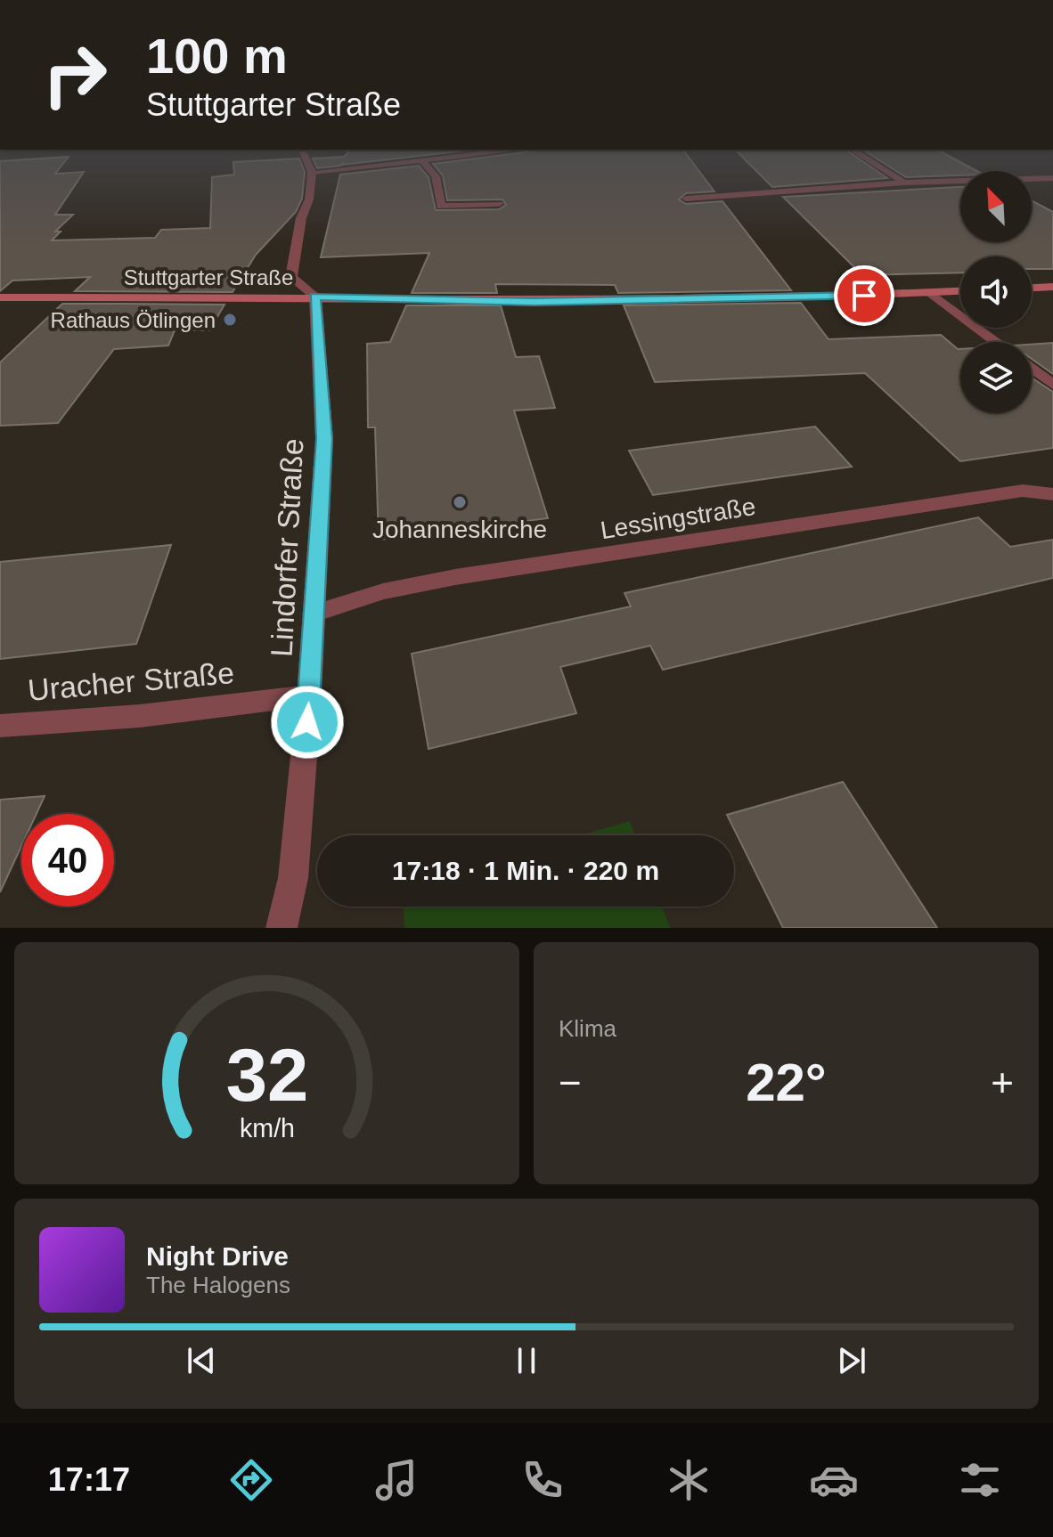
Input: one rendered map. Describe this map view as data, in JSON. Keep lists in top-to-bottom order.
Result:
{
  "streets": {
    "main road": ["Stuttgarter Straße"],
    "street": ["Lessingstraße", "Lindorfer Straße", "Uracher Straße"]
  },
  "crossings": [
    ["Stuttgarter Straße", "Lindorfer Straße"],
    ["Lessingstraße", "Lindorfer Straße"],
    ["Lindorfer Straße", "Uracher Straße"]
  ],
  "places": ["Rathaus Ötlingen", "Johanneskirche"],
  "north": "top left",
  "page": {
    "turn": ["100 m", "Stuttgarter Straße"],
    "limit": "40",
    "trip": "17:18 · 1 Min. · 220 m",
    "tile": "Klima",
    "heat": ["−", "22°", "+"],
    "song": ["Night Drive", "The Halogens"],
    "tabs": "17:17",
    "gauge": ["32", "km/h"]
  }
}
